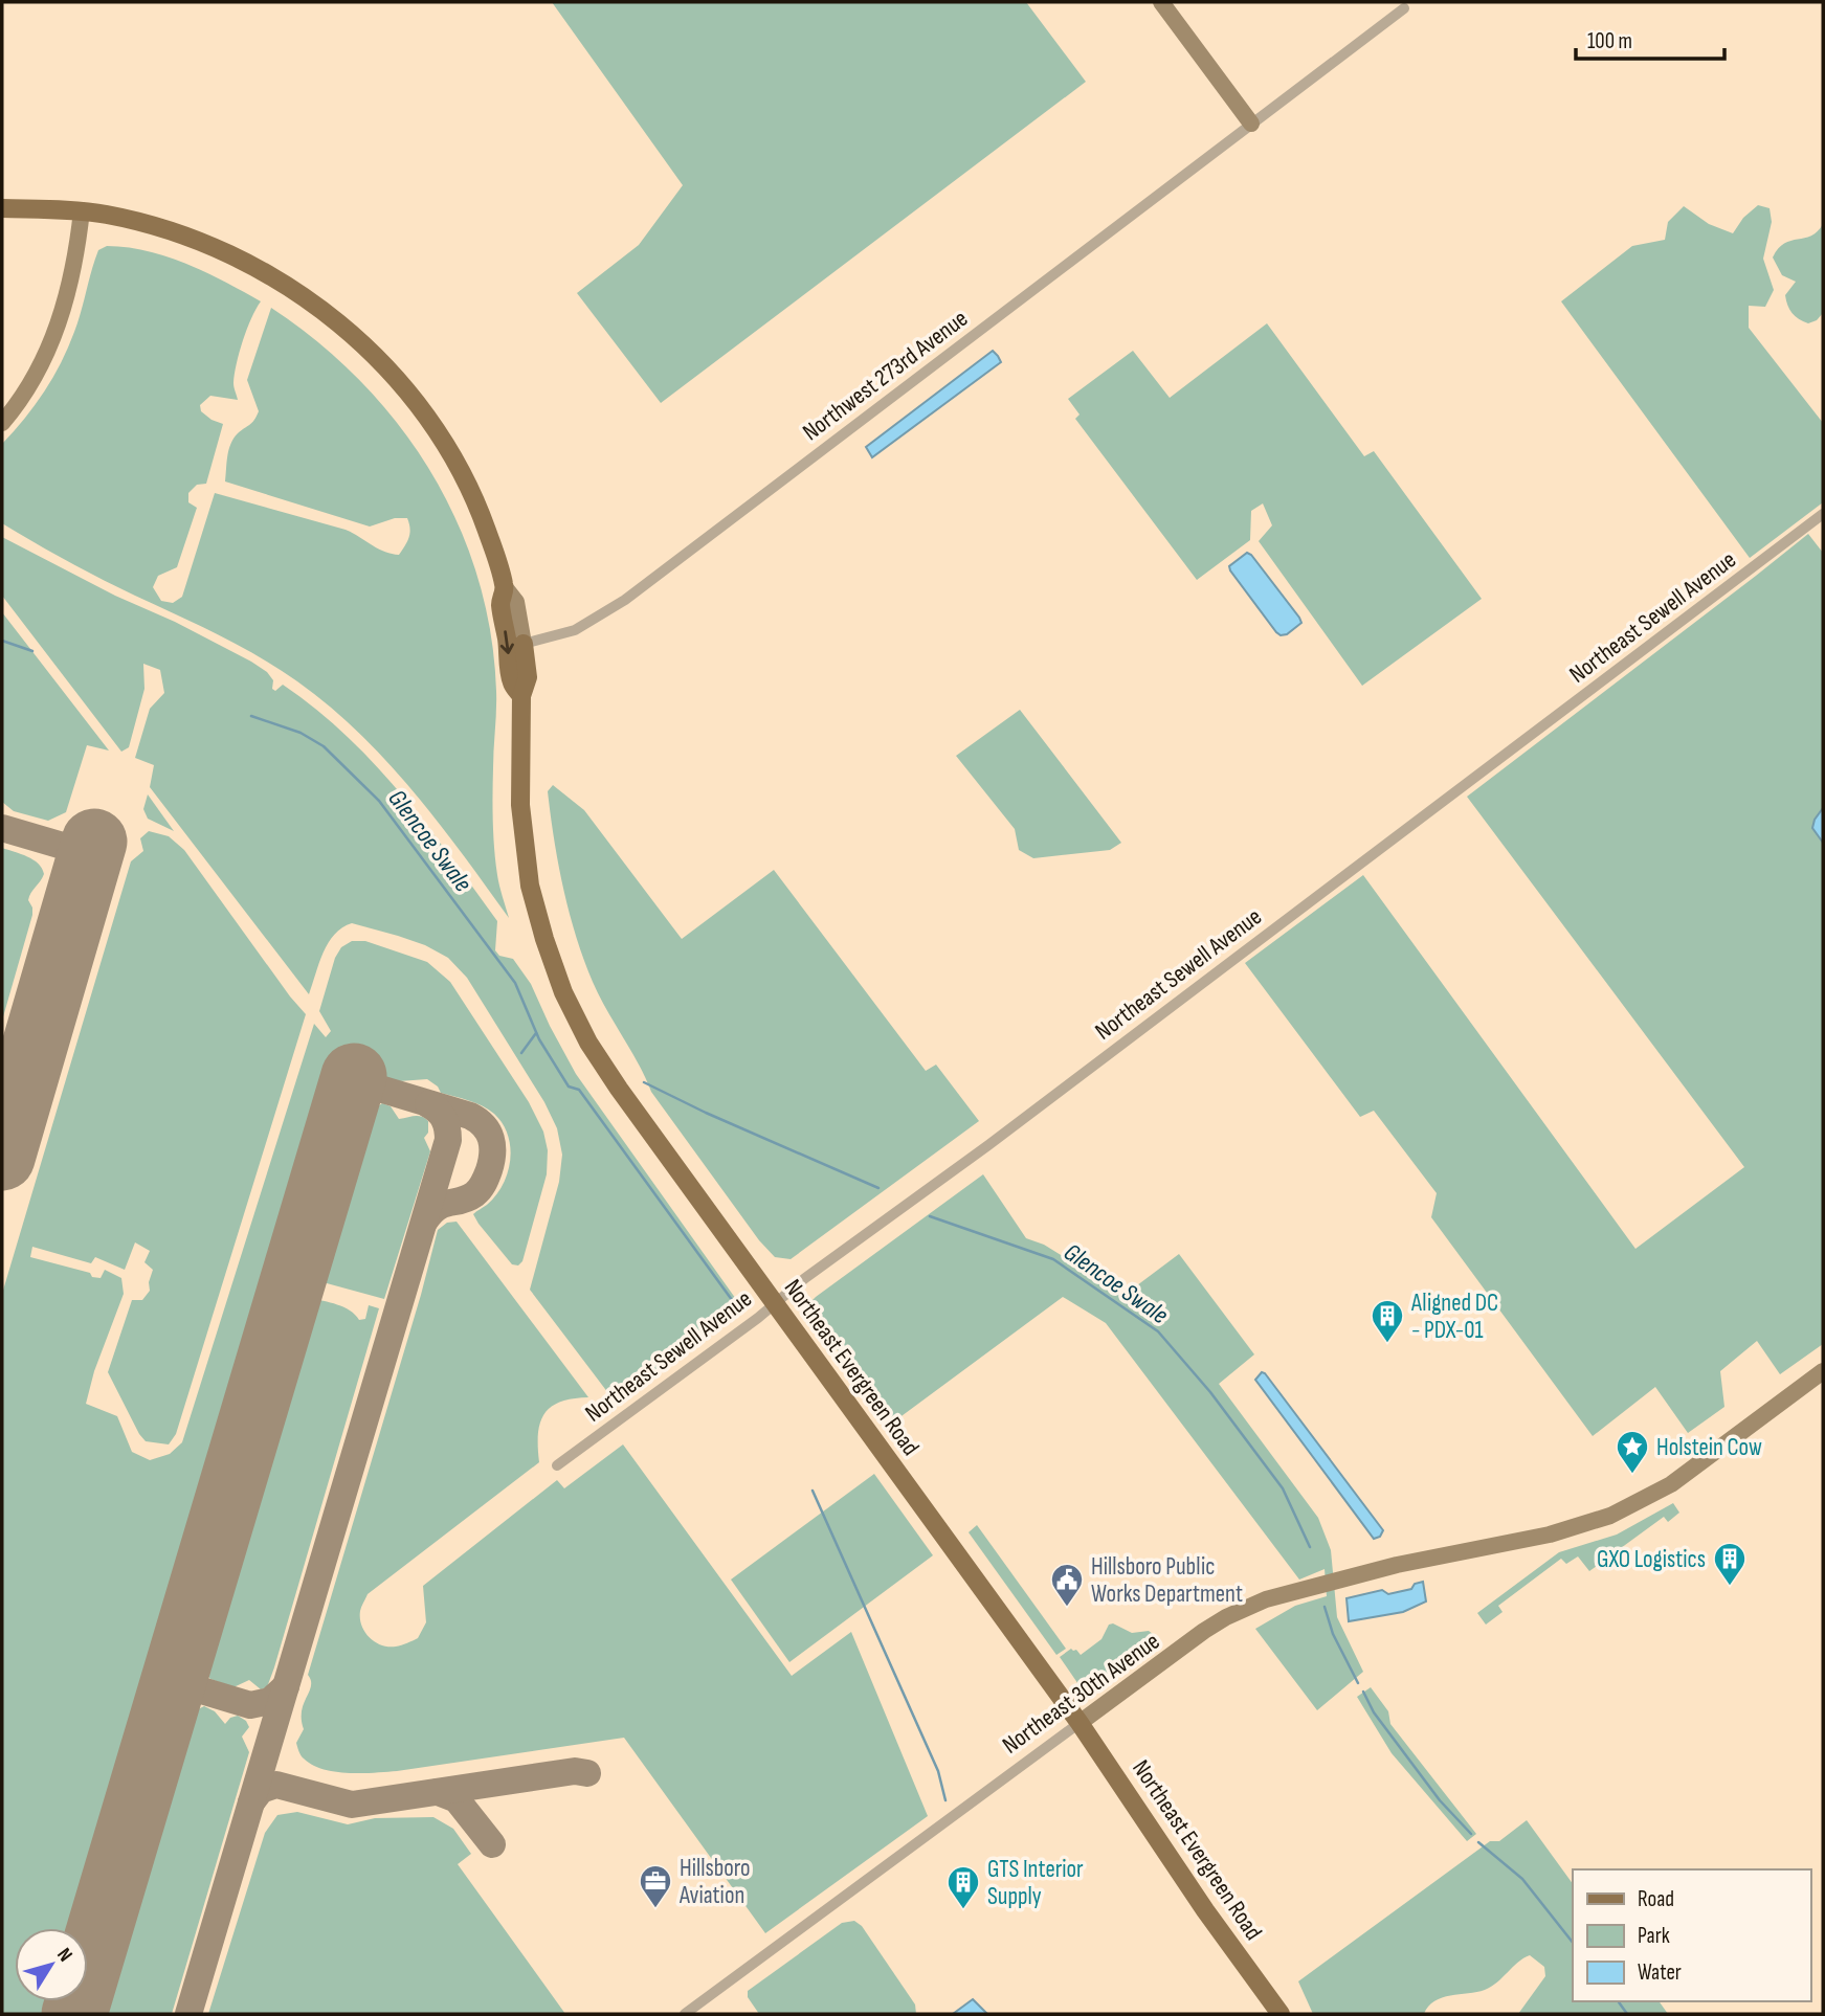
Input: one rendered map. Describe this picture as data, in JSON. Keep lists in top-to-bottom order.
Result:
{
  "streets": {
    "main road": ["Northeast Evergreen Road"],
    "street": ["Northwest 273rd Avenue", "Northeast Sewell Avenue", "Northeast 30th Avenue"]
  },
  "crossings": [
    ["Northwest 273rd Avenue", "Northeast Evergreen Road"],
    ["Northeast Sewell Avenue", "Northeast Evergreen Road"],
    ["Northeast Evergreen Road", "Northeast 30th Avenue"]
  ],
  "water": ["Glencoe Swale"],
  "places": {
    "building": ["Aligned DC - PDX-01", "GXO Logistics", "GTS Interior Supply"],
    "place": ["Holstein Cow"],
    "public building": ["Hillsboro Public Works Department"],
    "office": ["Hillsboro Aviation"]
  },
  "legend": ["Road", "Park", "Water"],
  "scale_bar": "100 m",
  "north": "top right"
}
